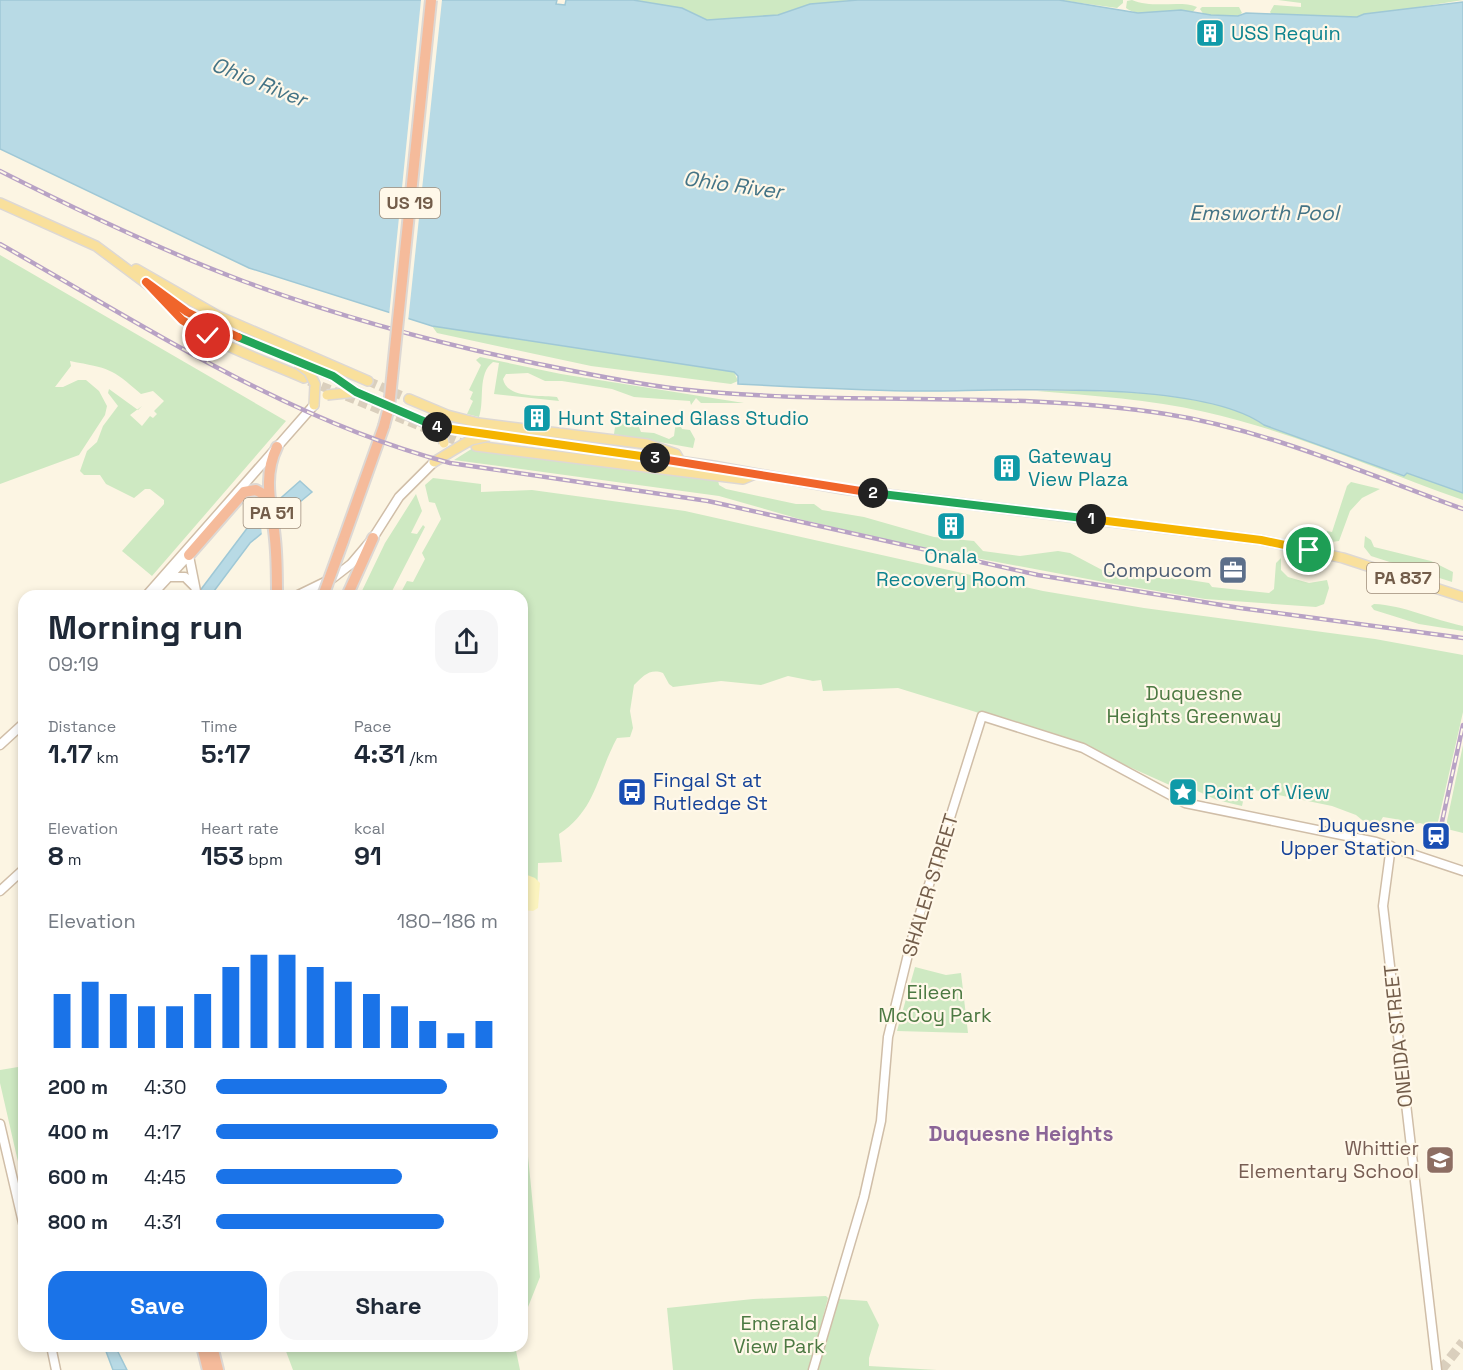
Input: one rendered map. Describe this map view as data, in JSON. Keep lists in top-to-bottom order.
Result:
{
  "streets": {
    "highway": ["US 19", "PA 51"],
    "main road": ["PA 837"],
    "street": ["SHALER STREET", "ONEIDA STREET"]
  },
  "crossings": [
    ["SHALER STREET", "ONEIDA STREET"]
  ],
  "districts": ["Duquesne Heights"],
  "water": ["Ohio River", "Emsworth Pool"],
  "parks": ["Duquesne Heights Greenway", "Eileen McCoy Park", "Emerald View Park"],
  "places": {
    "building": [
      "USS Requin",
      "Hunt Stained Glass Studio",
      "Gateway View Plaza",
      "Onala Recovery Room"
    ],
    "office": ["Compucom"],
    "bus stop": ["Fingal St at Rutledge St"],
    "place": ["Point of View"],
    "station": ["Duquesne Upper Station"],
    "school or university": ["Whittier Elementary School"]
  },
  "page": {
    "pins": [
      "4",
      "3",
      "2",
      "1"
    ],
    "heading": ["Morning run", "09:19"],
    "stats": [
      ["Distance", "1.17 km"],
      ["Time", "5:17"],
      ["Pace", "4:31 /km"],
      ["Elevation", "8 m"],
      ["Heart rate", "153 bpm"],
      ["kcal", "91"]
    ],
    "chart": ["Elevation", "180–186 m"],
    "list": [
      {
        "name": "200 m",
        "note": "4:30"
      },
      {
        "name": "400 m",
        "note": "4:17"
      },
      {
        "name": "600 m",
        "note": "4:45"
      },
      {
        "name": "800 m",
        "note": "4:31"
      }
    ],
    "buttons": ["Save", "Share"]
  }
}
